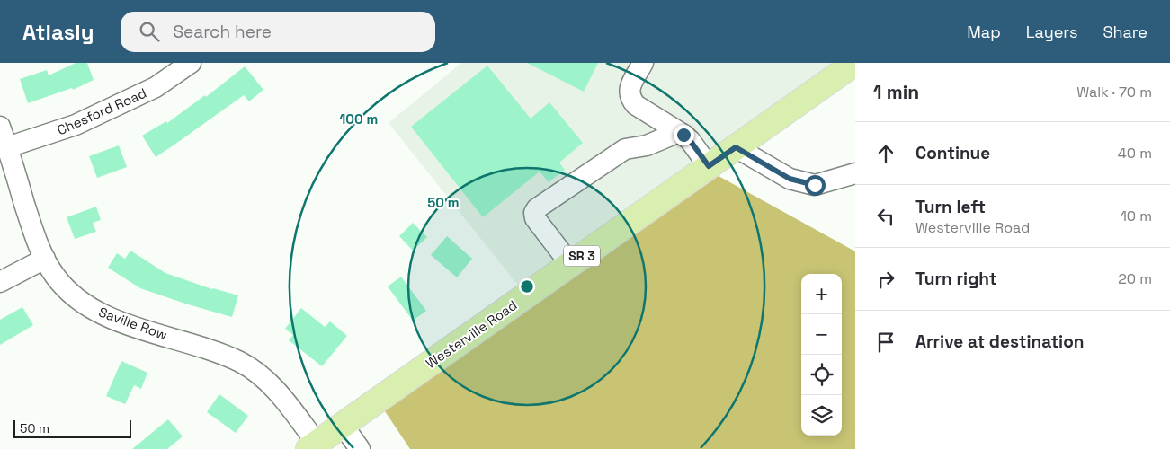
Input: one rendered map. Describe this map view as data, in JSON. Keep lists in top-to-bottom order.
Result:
{
  "streets": {
    "main road": ["SR 3", "Westerville Road"],
    "street": ["Chesford Road", "Saville Row"]
  },
  "crossings": [
    ["Chesford Road", "Saville Row"],
    ["Saville Row", "Westerville Road"]
  ],
  "scale_bar": "50 m",
  "page": {
    "header": "Atlasly",
    "search": "Search here",
    "nav": ["Map", "Layers", "Share"],
    "heading": ["1 min", "Walk · 70 m"],
    "list": [
      ["Continue", "40 m"],
      ["Turn left", "Westerville Road", "10 m"],
      ["Turn right", "20 m"],
      "Arrive at destination"
    ],
    "map_buttons": ["+", "−"],
    "scale": "50 m"
  },
  "rings": ["100 m", "50 m"]
}
